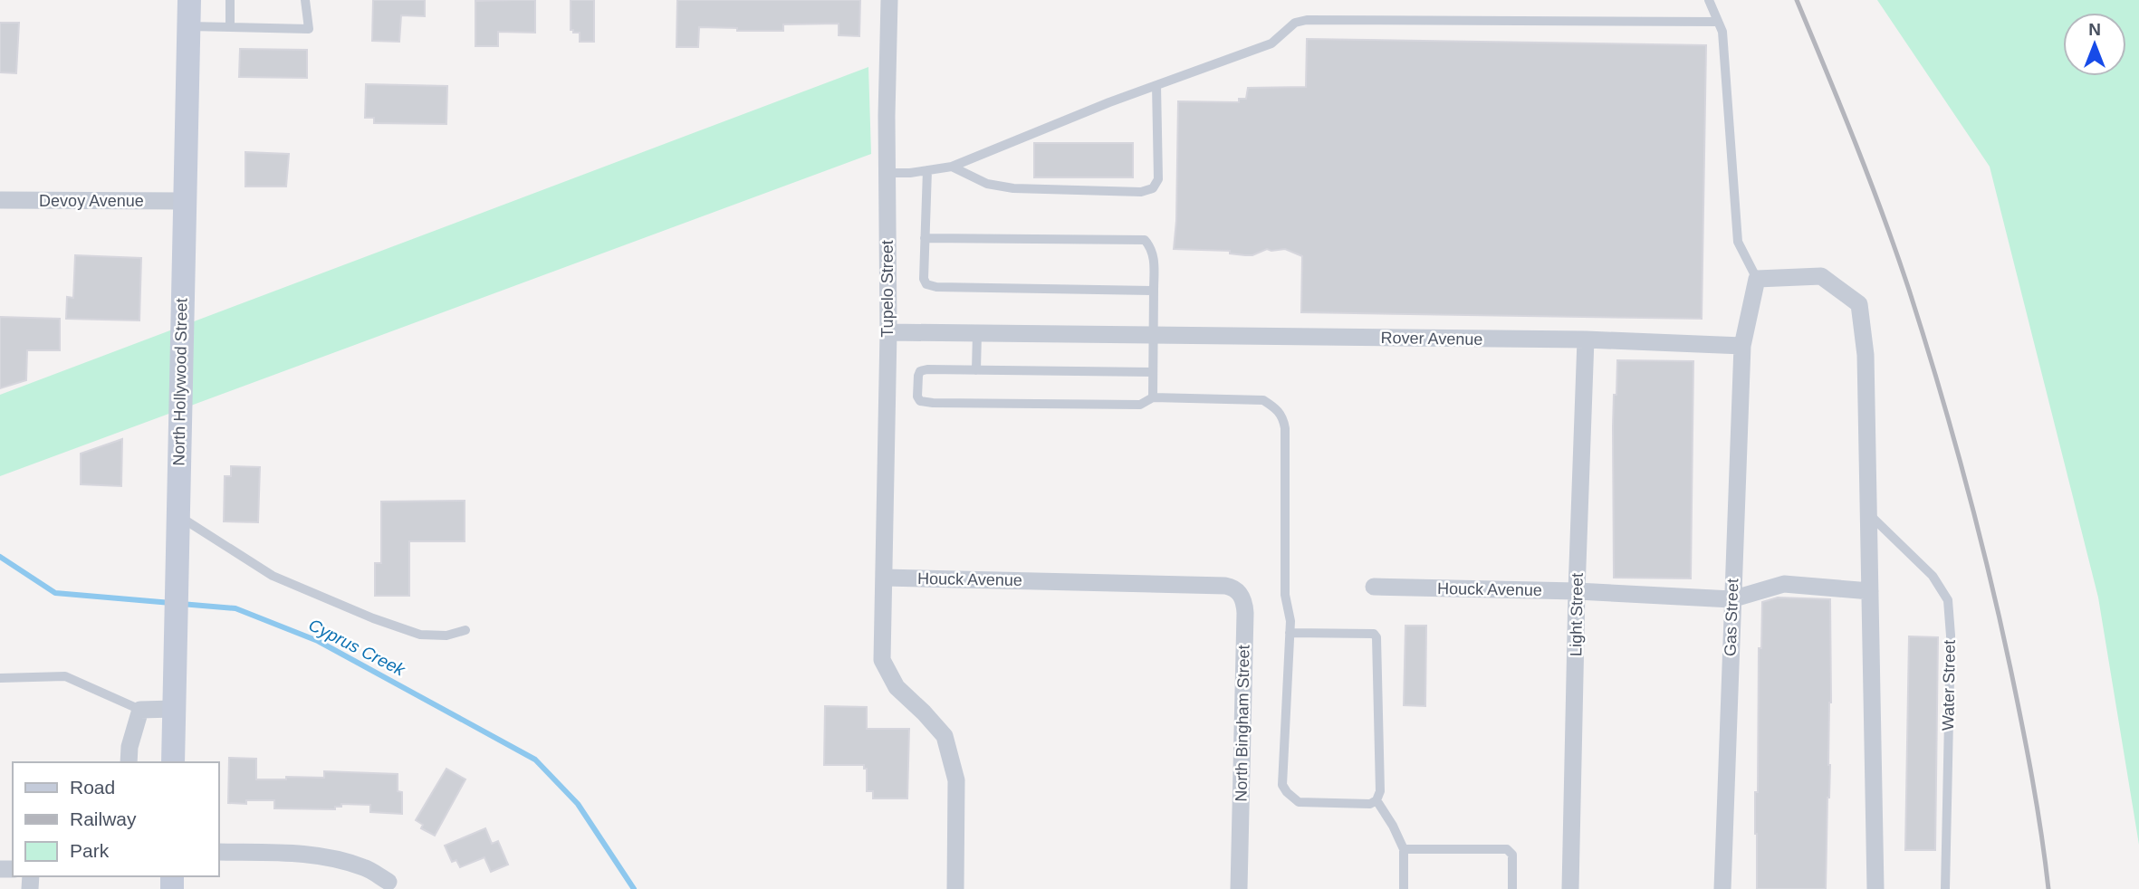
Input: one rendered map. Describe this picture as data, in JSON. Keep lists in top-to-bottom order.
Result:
{
  "streets": {
    "main road": ["North Hollywood Street"],
    "street": [
      "Devoy Avenue",
      "Tupelo Street",
      "Rover Avenue",
      "Houck Avenue",
      "Light Street",
      "Gas Street",
      "North Bingham Street"
    ],
    "lane": ["Water Street"]
  },
  "crossings": [
    ["Devoy Avenue", "North Hollywood Street"],
    ["Tupelo Street", "Rover Avenue"],
    ["Tupelo Street", "Houck Avenue"],
    ["Rover Avenue", "Light Street"],
    ["Rover Avenue", "Gas Street"],
    ["Houck Avenue", "Light Street"],
    ["Houck Avenue", "Gas Street"],
    ["Houck Avenue", "North Bingham Street"]
  ],
  "water": ["Cyprus Creek"],
  "legend": ["Road", "Railway", "Park"],
  "north": "top"
}
